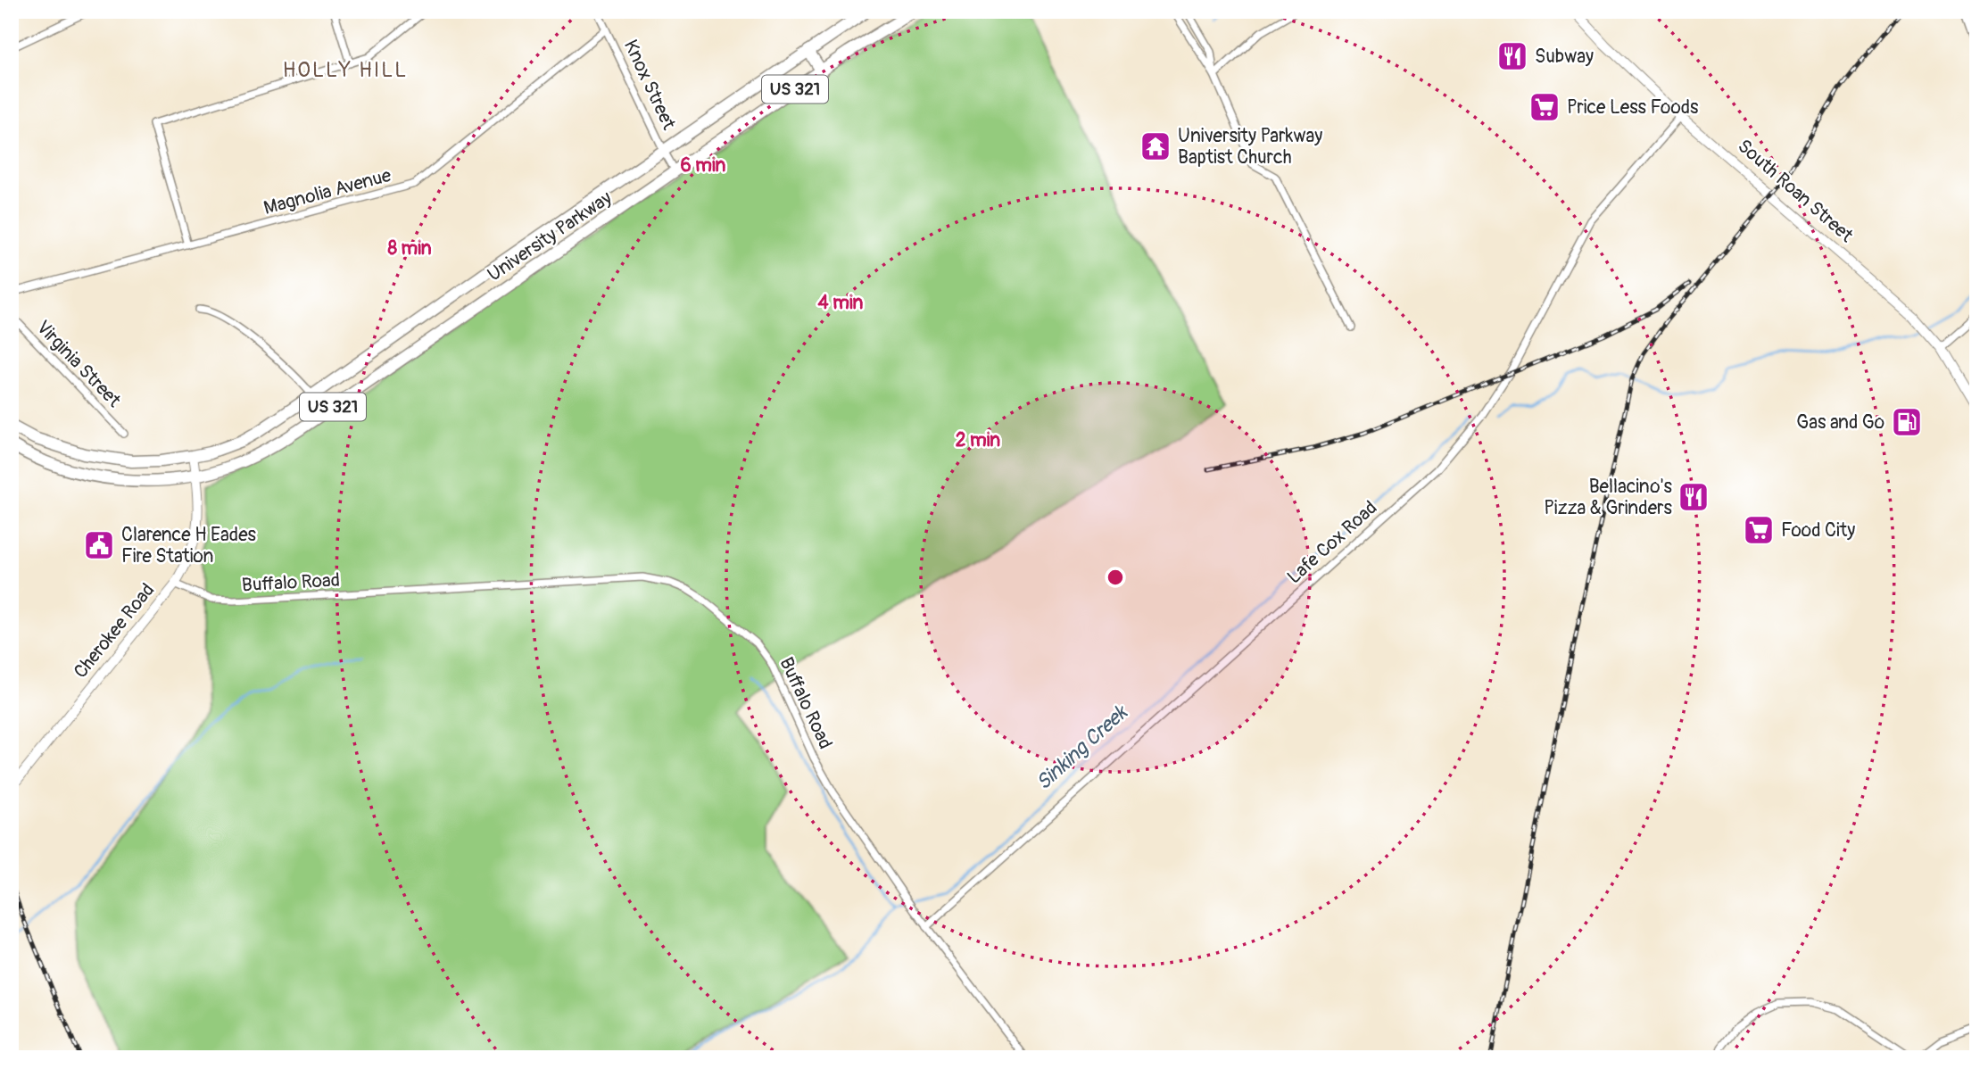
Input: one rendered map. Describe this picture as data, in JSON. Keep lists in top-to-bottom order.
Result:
{
  "streets": {
    "highway": ["US 321", "University Parkway"],
    "main road": ["South Roan Street", "Cherokee Road"],
    "street": [
      "Knox Street",
      "Magnolia Avenue",
      "Virginia Street",
      "Lafe Cox Road",
      "Buffalo Road"
    ]
  },
  "crossings": [
    ["Knox Street", "Magnolia Avenue"],
    ["Knox Street", "University Parkway"],
    ["South Roan Street", "Lafe Cox Road"],
    ["University Parkway", "Cherokee Road"],
    ["Lafe Cox Road", "Buffalo Road"],
    ["Buffalo Road", "Cherokee Road"]
  ],
  "districts": ["HOLLY HILL"],
  "water": ["Sinking Creek"],
  "places": {
    "restaurant": ["Subway", "Bellacino's Pizza & Grinders"],
    "supermarket": ["Price Less Foods", "Food City"],
    "temple": ["University Parkway Baptist Church"],
    "fuel station": ["Gas and Go"],
    "public building": ["Clarence H Eades Fire Station"]
  },
  "rings": [
    "6 min",
    "8 min",
    "4 min",
    "2 min"
  ]
}
